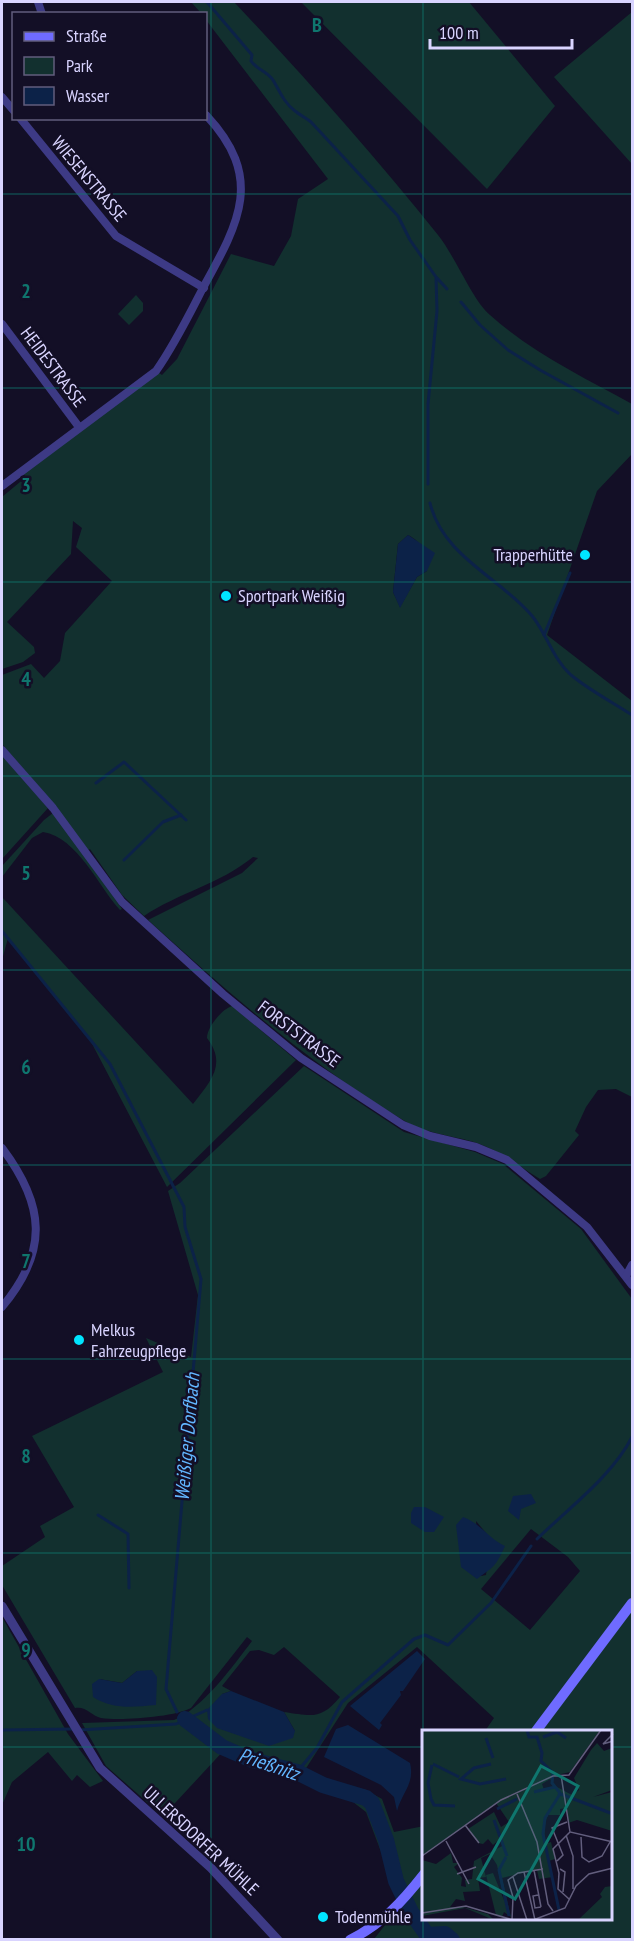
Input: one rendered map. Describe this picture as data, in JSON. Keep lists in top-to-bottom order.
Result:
{
  "streets": {
    "street": [
      "WIESENSTRASSE",
      "HEIDESTRASSE",
      "FORSTSTRASSE",
      "ULLERSDORFER MÜHLE"
    ]
  },
  "water": ["Weißiger Dorfbach", "Prießnitz"],
  "places": [
    "Trapperhütte",
    "Sportpark Weißig",
    "Melkus Fahrzeugpflege",
    "Todenmühle"
  ],
  "legend": ["Straße", "Park", "Wasser"],
  "scale_bar": "100 m",
  "grid": {
    "columns": ["B"],
    "rows": [
      "2",
      "3",
      "4",
      "5",
      "6",
      "7",
      "8",
      "9",
      "10"
    ]
  }
}
